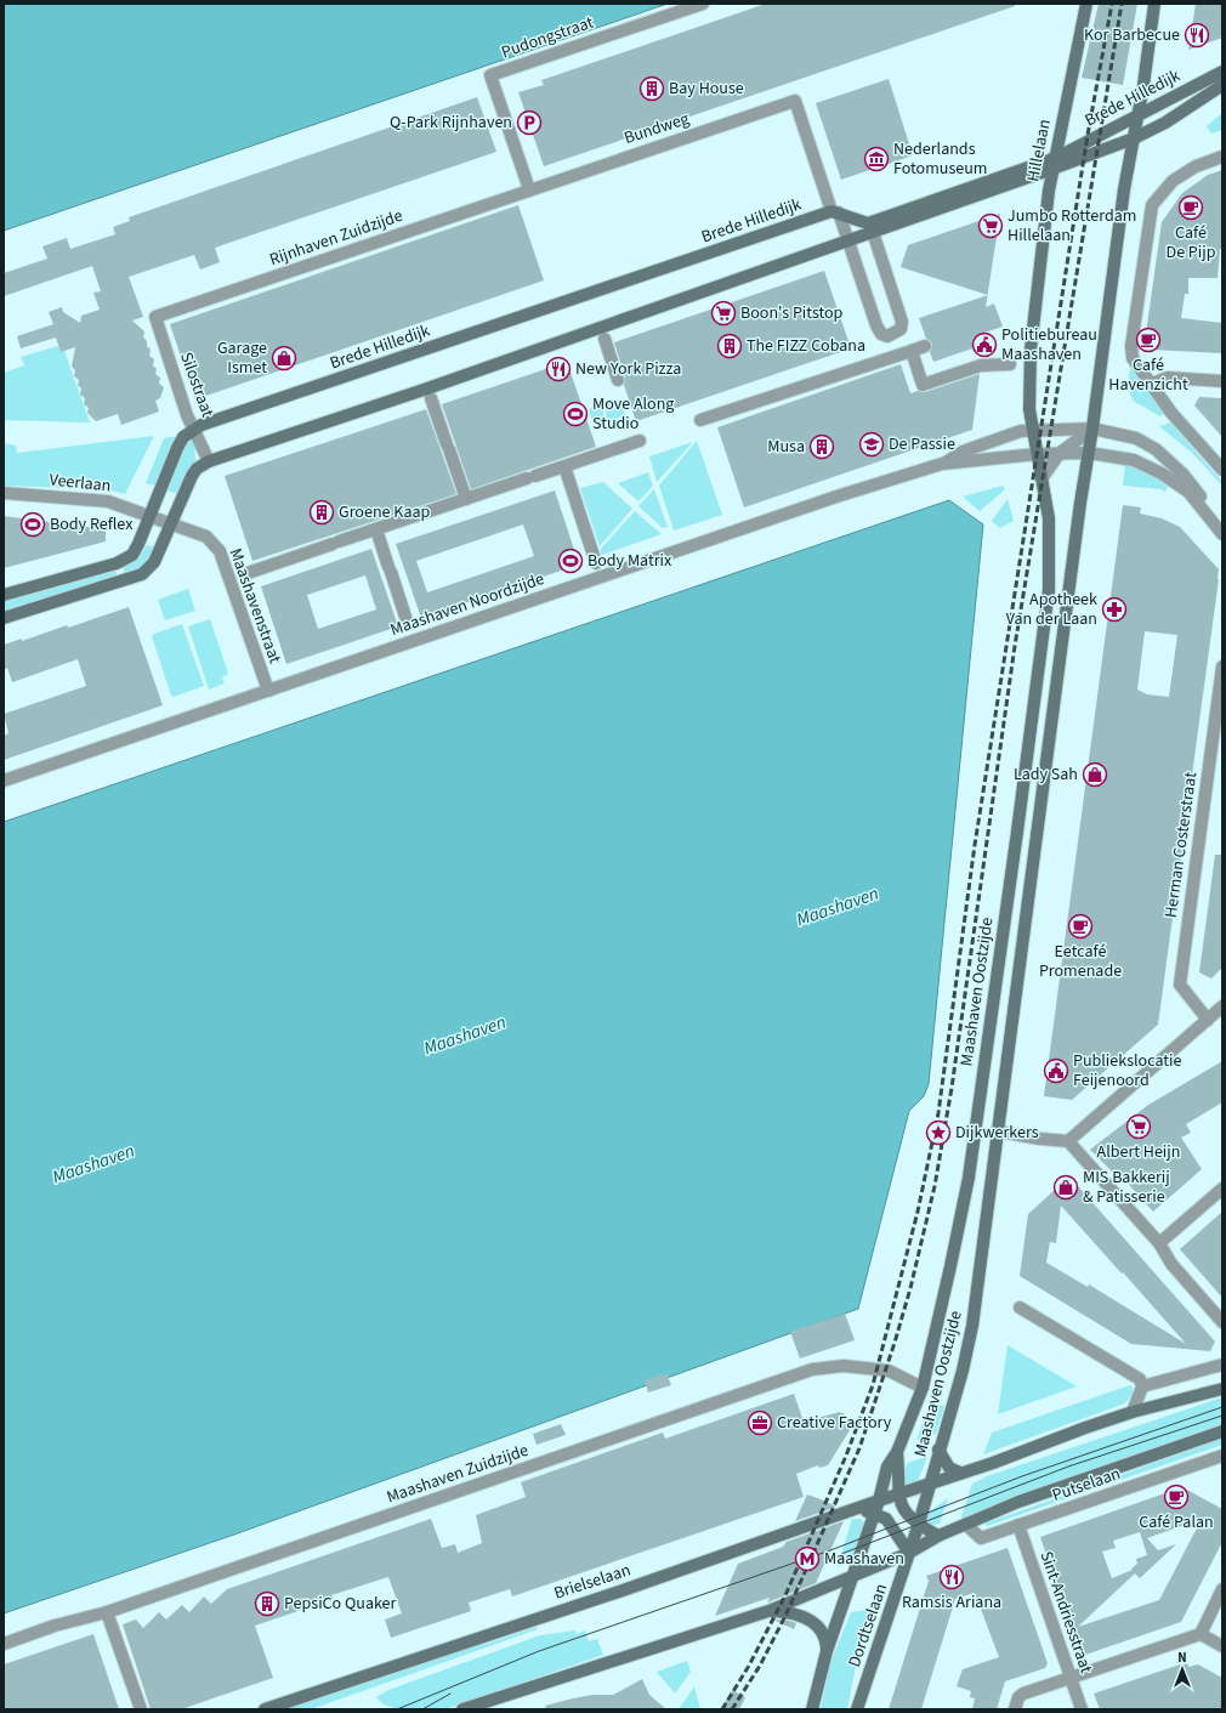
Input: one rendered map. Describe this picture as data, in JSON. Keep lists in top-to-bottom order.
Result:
{
  "streets": {
    "main road": [
      "Brede Hilledijk",
      "Hillelaan",
      "Maashaven Oostzijde",
      "Putselaan",
      "Brielselaan",
      "Dordtselaan"
    ],
    "street": [
      "Pudongstraat",
      "Bundweg",
      "Rijnhaven Zuidzijde",
      "Silostraat",
      "Veerlaan",
      "Maashaven Noordzijde",
      "Maashavenstraat",
      "Herman Costerstraat",
      "Maashaven Zuidzijde",
      "Sint-Andriesstraat"
    ]
  },
  "crossings": [
    ["Pudongstraat", "Bundweg"],
    ["Pudongstraat", "Rijnhaven Zuidzijde"],
    ["Brede Hilledijk", "Bundweg"],
    ["Brede Hilledijk", "Hillelaan"],
    ["Brede Hilledijk", "Silostraat"],
    ["Brede Hilledijk", "Veerlaan"],
    ["Brede Hilledijk", "Maashavenstraat"],
    ["Bundweg", "Rijnhaven Zuidzijde"],
    ["Hillelaan", "Maashaven Noordzijde"],
    ["Hillelaan", "Maashaven Oostzijde"],
    ["Rijnhaven Zuidzijde", "Silostraat"],
    ["Veerlaan", "Maashavenstraat"],
    ["Maashaven Noordzijde", "Maashavenstraat"],
    ["Maashaven Noordzijde", "Maashaven Oostzijde"],
    ["Maashaven Oostzijde", "Maashaven Zuidzijde"],
    ["Maashaven Oostzijde", "Brielselaan"],
    ["Maashaven Oostzijde", "Dordtselaan"],
    ["Putselaan", "Sint-Andriesstraat"],
    ["Putselaan", "Dordtselaan"],
    ["Brielselaan", "Dordtselaan"]
  ],
  "water": ["Maashaven"],
  "places": {
    "restaurant": ["Kor Barbecue", "New York Pizza", "Ramsis Ariana"],
    "building": [
      "Bay House",
      "The FIZZ Cobana",
      "Musa",
      "Groene Kaap",
      "PepsiCo Quaker"
    ],
    "parking": ["Q-Park Rijnhaven"],
    "museum": ["Nederlands Fotomuseum"],
    "cafe": [
      "Café De Pijp",
      "Café Havenzicht",
      "Eetcafé Promenade",
      "Café Palan"
    ],
    "supermarket": ["Jumbo Rotterdam Hillelaan", "Boon's Pitstop", "Albert Heijn"],
    "public building": ["Politiebureau Maashaven", "Publiekslocatie Feijenoord"],
    "shop": ["Garage Ismet", "Lady Sah", "MIS Bakkerij & Patisserie"],
    "sports": ["Move Along Studio", "Body Reflex", "Body Matrix"],
    "school or university": ["De Passie"],
    "pharmacy": ["Apotheek Van der Laan"],
    "place": ["Dijkwerkers"],
    "office": ["Creative Factory"],
    "metro station": ["Maashaven"]
  },
  "north": "top"
}
